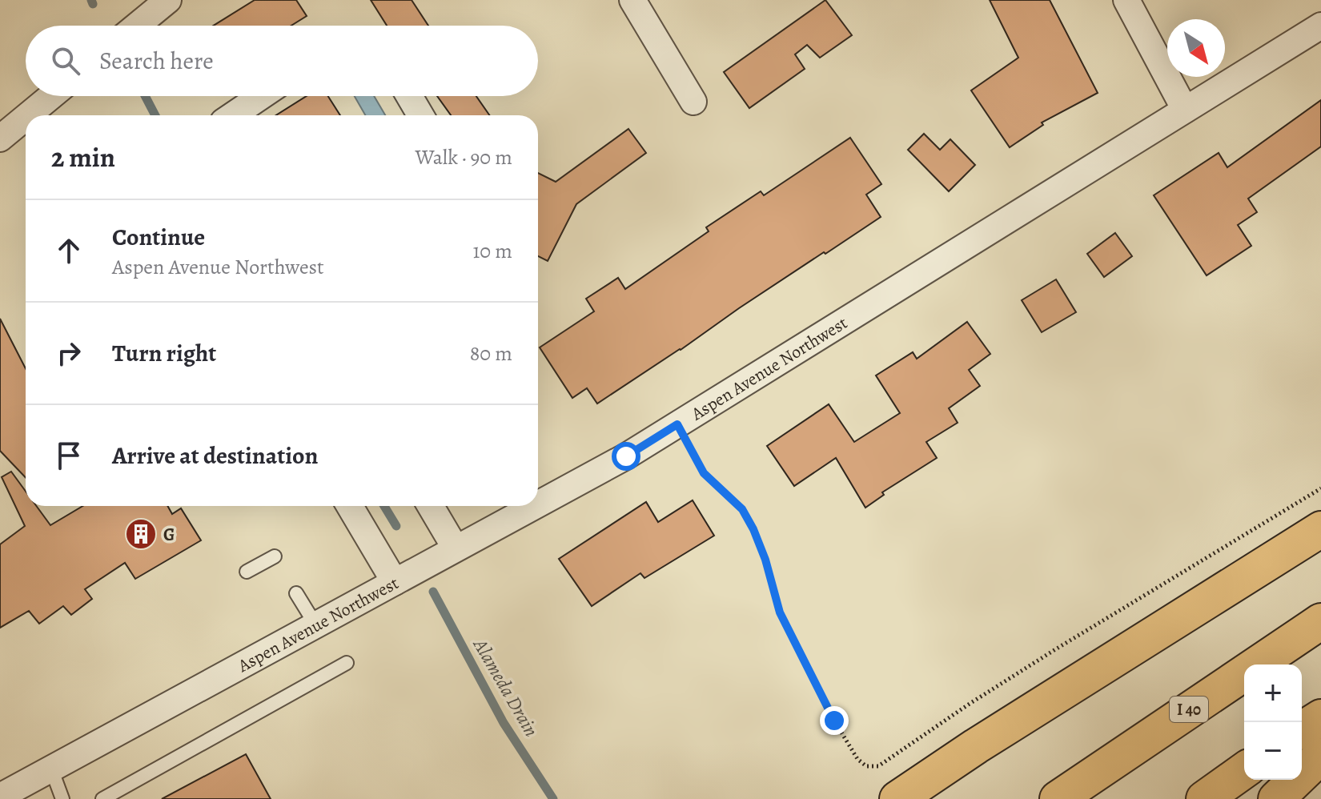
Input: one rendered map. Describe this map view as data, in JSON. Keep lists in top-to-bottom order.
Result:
{
  "streets": {
    "highway": ["I 40"],
    "street": ["Aspen Avenue Northwest"]
  },
  "water": ["Alameda Drain"],
  "places": {
    "building": ["G"]
  },
  "north": "bottom right",
  "page": {
    "search": "Search here",
    "heading": ["2 min", "Walk · 90 m"],
    "list": [
      ["Continue", "Aspen Avenue Northwest", "10 m"],
      ["Turn right", "80 m"],
      "Arrive at destination"
    ],
    "map_buttons": ["+", "−"]
  }
}
